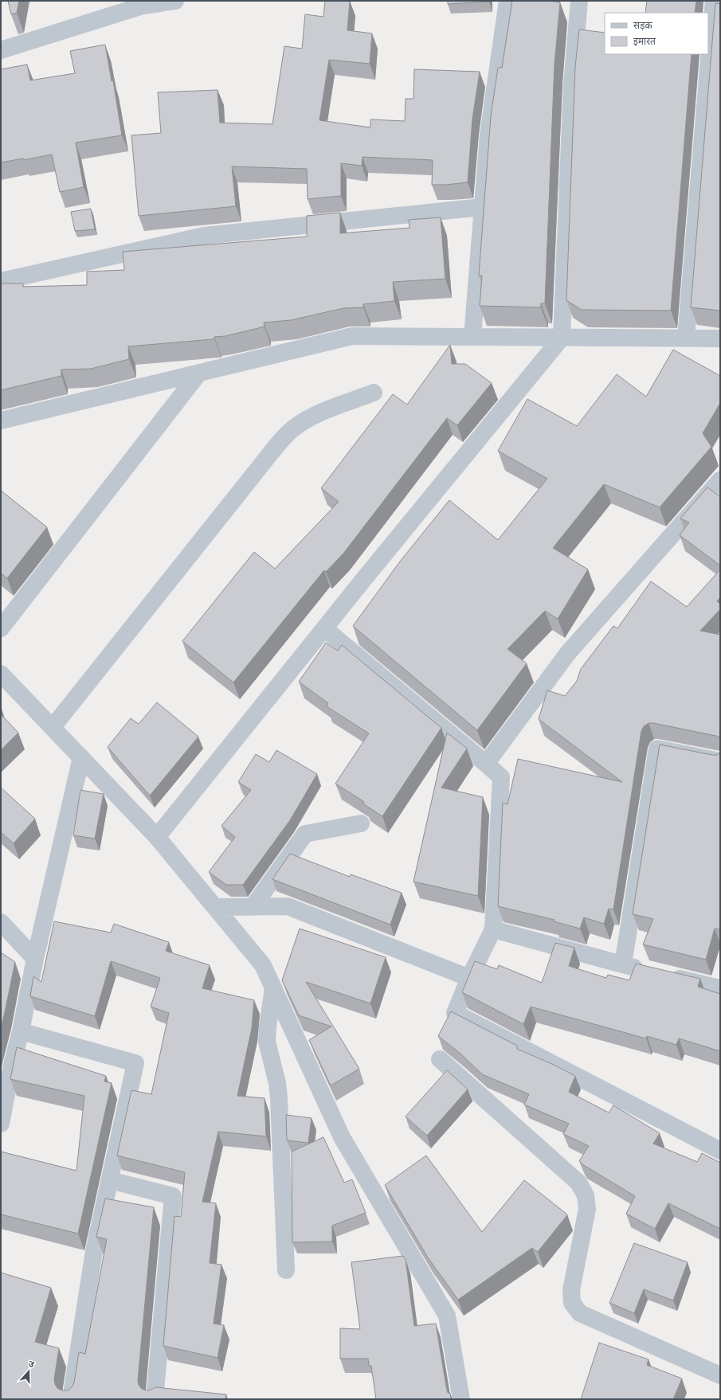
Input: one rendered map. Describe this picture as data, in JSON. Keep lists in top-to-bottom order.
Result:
{
  "legend": ["सड़क", "इमारत"],
  "north": "top"
}
